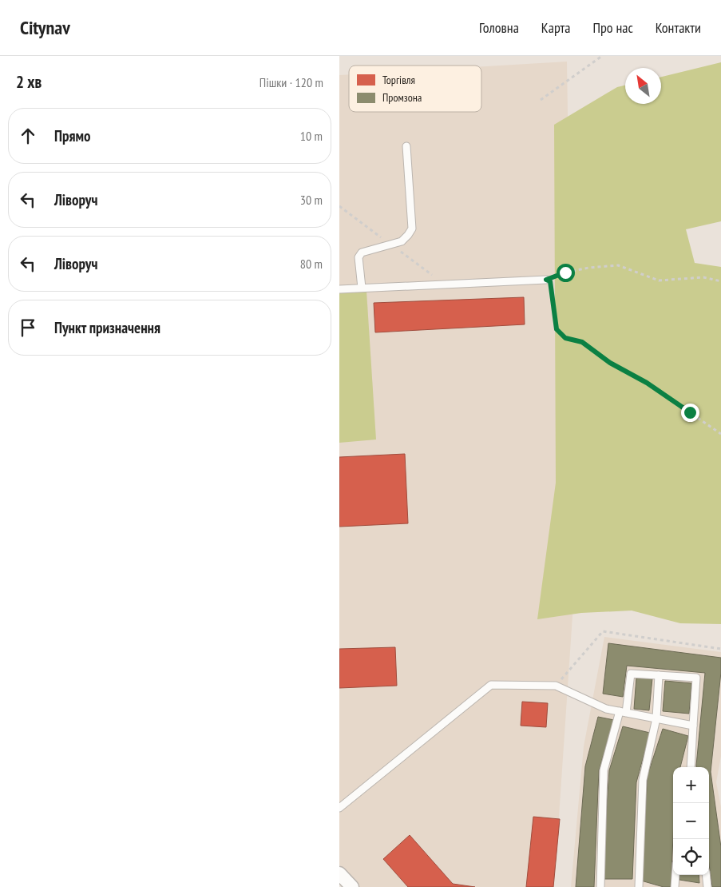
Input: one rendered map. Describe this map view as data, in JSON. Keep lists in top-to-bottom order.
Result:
{
  "legend": ["Торгівля", "Промзона"],
  "north": "top left",
  "page": {
    "header": "Citynav",
    "nav": [
      "Головна",
      "Карта",
      "Про нас",
      "Контакти"
    ],
    "heading": ["2 хв", "Пішки · 120 m"],
    "list": [
      ["Прямо", "10 m"],
      ["Ліворуч", "30 m"],
      ["Ліворуч", "80 m"],
      "Пункт призначення"
    ],
    "map_buttons": ["+", "−"]
  }
}
